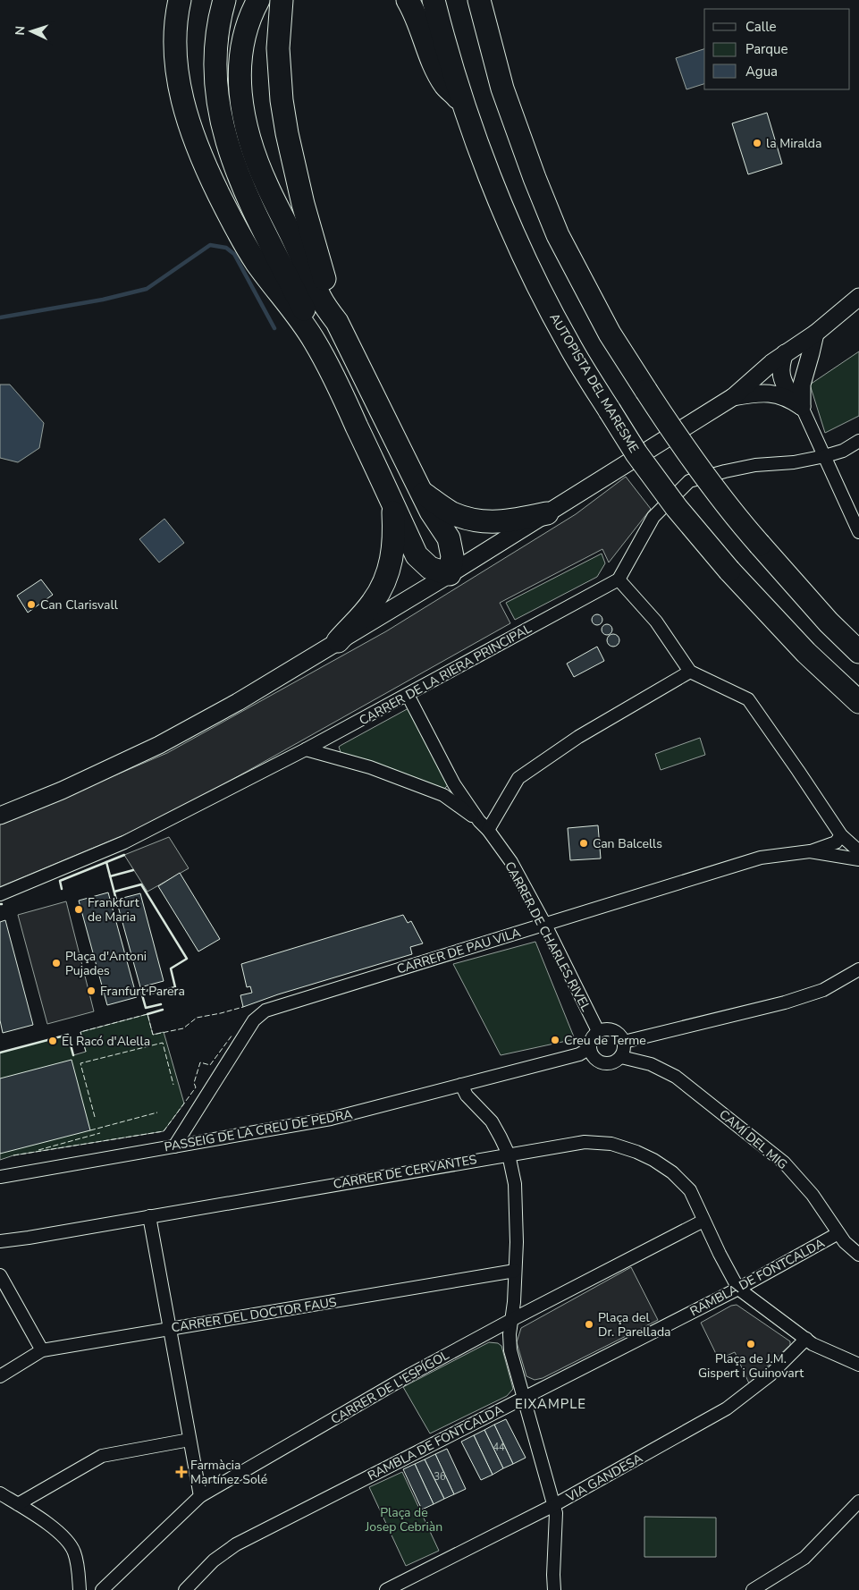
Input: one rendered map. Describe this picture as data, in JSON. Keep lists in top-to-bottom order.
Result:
{
  "streets": {
    "highway": ["AUTOPISTA DEL MARESME"],
    "street": [
      "CARRER DE LA RIERA PRINCIPAL",
      "CARRER DE CHARLES RIVEL",
      "CARRER DE PAU VILA",
      "PASSEIG DE LA CREU DE PEDRA",
      "CAMÍ DEL MIG",
      "CARRER DE CERVANTES",
      "RAMBLA DE FONTCALDA",
      "CARRER DEL DOCTOR FAUS",
      "CARRER DE L'ESPÍGOL",
      "VIA GANDESA"
    ]
  },
  "crossings": [
    ["CARRER DE LA RIERA PRINCIPAL", "CARRER DE CHARLES RIVEL"],
    ["CARRER DE CHARLES RIVEL", "CARRER DE PAU VILA"],
    ["CARRER DE CHARLES RIVEL", "PASSEIG DE LA CREU DE PEDRA"],
    ["CARRER DE CHARLES RIVEL", "CAMÍ DEL MIG"],
    ["CARRER DE PAU VILA", "PASSEIG DE LA CREU DE PEDRA"],
    ["PASSEIG DE LA CREU DE PEDRA", "CAMÍ DEL MIG"],
    ["CAMÍ DEL MIG", "RAMBLA DE FONTCALDA"],
    ["CARRER DE CERVANTES", "RAMBLA DE FONTCALDA"],
    ["CARRER DE CERVANTES", "CARRER DE L'ESPÍGOL"]
  ],
  "districts": ["EIXAMPLE"],
  "parks": ["Plaça de Josep Cebriàn"],
  "places": {
    "other": [
      "la Miralda",
      "Can Clarisvall",
      "Can Balcells",
      "Frankfurt de Maria",
      "Plaça d'Antoni Pujades",
      "Franfurt Parera",
      "Creu de Terme",
      "El Racó d'Alella",
      "Plaça del Dr. Parellada",
      "Plaça de J.M. Gispert i Guinovart"
    ],
    "health": ["Farmàcia Martínez Solé"]
  },
  "house_numbers": ["44", "36"],
  "legend": ["Calle", "Parque", "Agua"],
  "north": "left"
}
